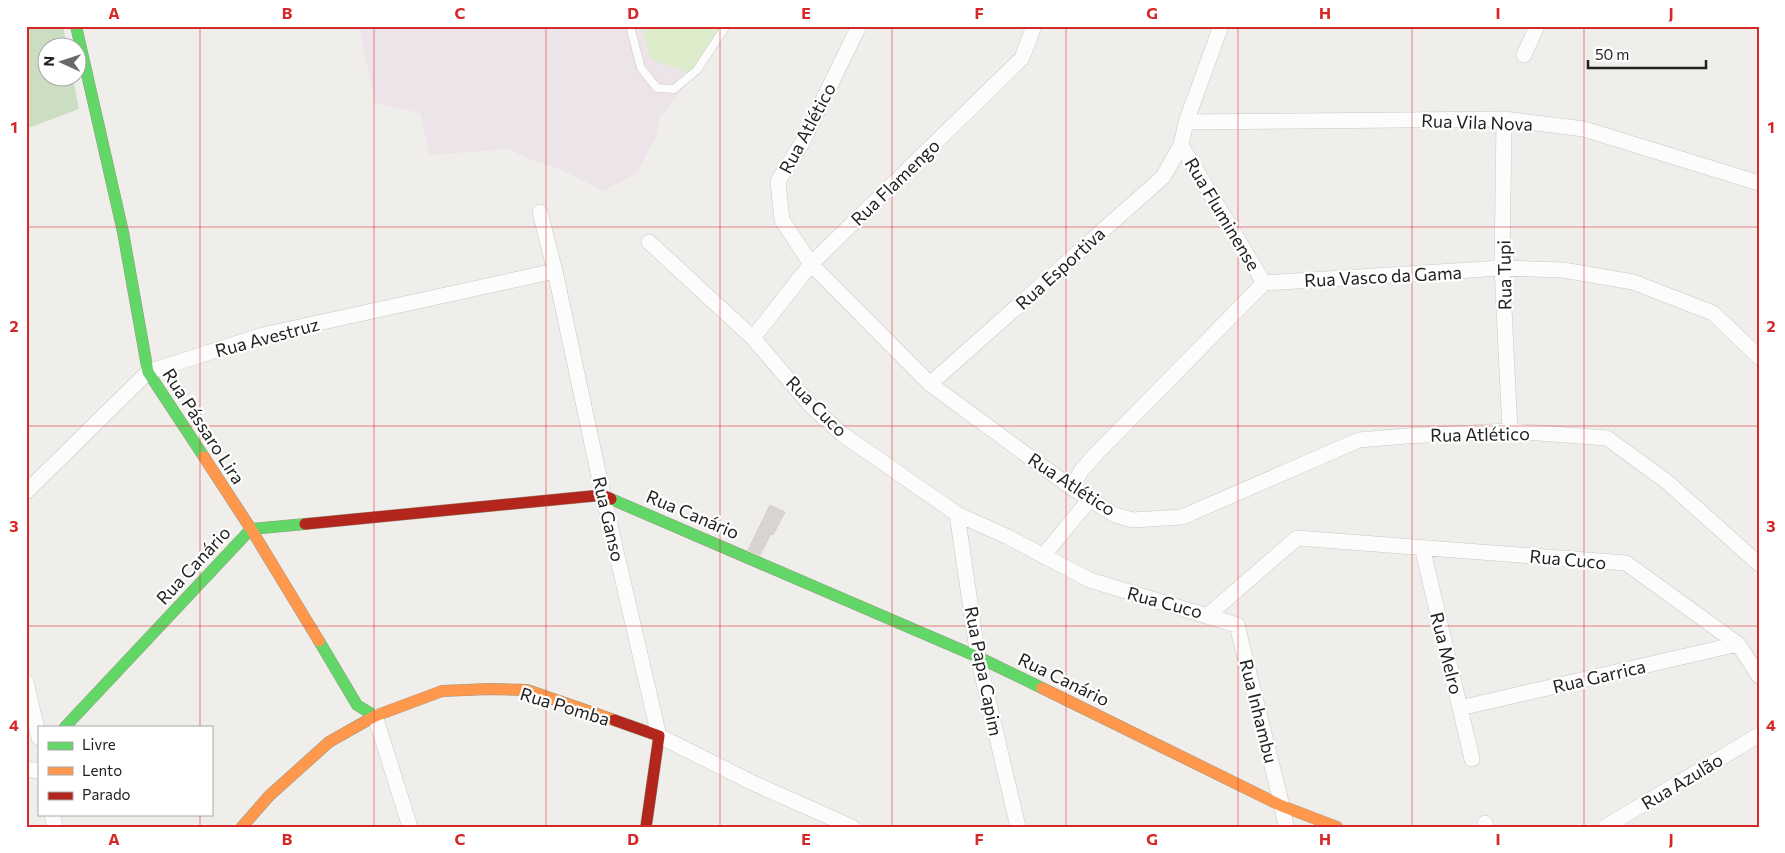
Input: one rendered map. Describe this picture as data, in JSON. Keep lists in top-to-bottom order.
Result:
{
  "streets": {
    "street": [
      "Rua Vila Nova",
      "Rua Atlético",
      "Rua Flamengo",
      "Rua Fluminense",
      "Rua Esportiva",
      "Rua Tupi",
      "Rua Vasco da Gama",
      "Rua Avestruz",
      "Rua Cuco",
      "Rua Pássaro Lira",
      "Rua Canário",
      "Rua Ganso",
      "Rua Melro",
      "Rua Papa Capim",
      "Rua Garrica",
      "Rua Pomba",
      "Rua Inhambu",
      "Rua Azulão"
    ]
  },
  "crossings": [
    ["Rua Vila Nova", "Rua Esportiva"],
    ["Rua Vila Nova", "Rua Tupi"],
    ["Rua Atlético", "Rua Flamengo"],
    ["Rua Atlético", "Rua Esportiva"],
    ["Rua Atlético", "Rua Tupi"],
    ["Rua Flamengo", "Rua Cuco"],
    ["Rua Fluminense", "Rua Esportiva"],
    ["Rua Fluminense", "Rua Vasco da Gama"],
    ["Rua Tupi", "Rua Vasco da Gama"],
    ["Rua Avestruz", "Rua Pássaro Lira"],
    ["Rua Avestruz", "Rua Ganso"],
    ["Rua Cuco", "Rua Melro"],
    ["Rua Cuco", "Rua Papa Capim"],
    ["Rua Cuco", "Rua Garrica"],
    ["Rua Cuco", "Rua Inhambu"],
    ["Rua Pássaro Lira", "Rua Canário"],
    ["Rua Pássaro Lira", "Rua Pomba"],
    ["Rua Canário", "Rua Ganso"],
    ["Rua Canário", "Rua Papa Capim"],
    ["Rua Canário", "Rua Inhambu"],
    ["Rua Ganso", "Rua Pomba"],
    ["Rua Melro", "Rua Garrica"]
  ],
  "legend": ["Livre", "Lento", "Parado"],
  "scale_bar": "50 m",
  "north": "left",
  "grid": {
    "columns": [
      "A",
      "B",
      "C",
      "D",
      "E",
      "F",
      "G",
      "H",
      "I",
      "J"
    ],
    "rows": [
      "1",
      "2",
      "3",
      "4"
    ]
  }
}
